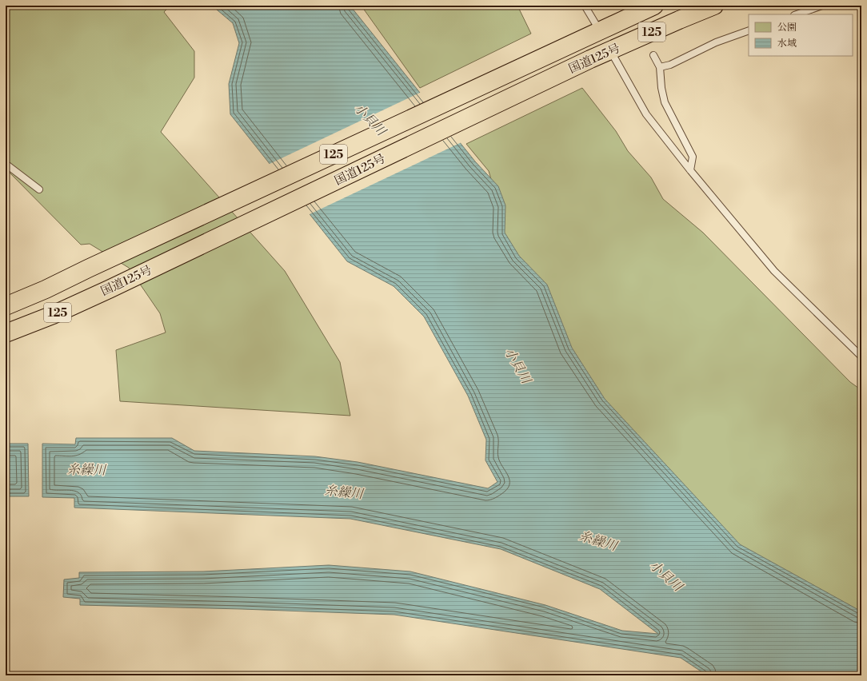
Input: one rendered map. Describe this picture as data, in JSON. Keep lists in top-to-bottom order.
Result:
{
  "streets": {
    "highway": ["125", "国道125号"]
  },
  "water": ["小貝川", "糸繰川"],
  "legend": ["公園", "水域"]
}
